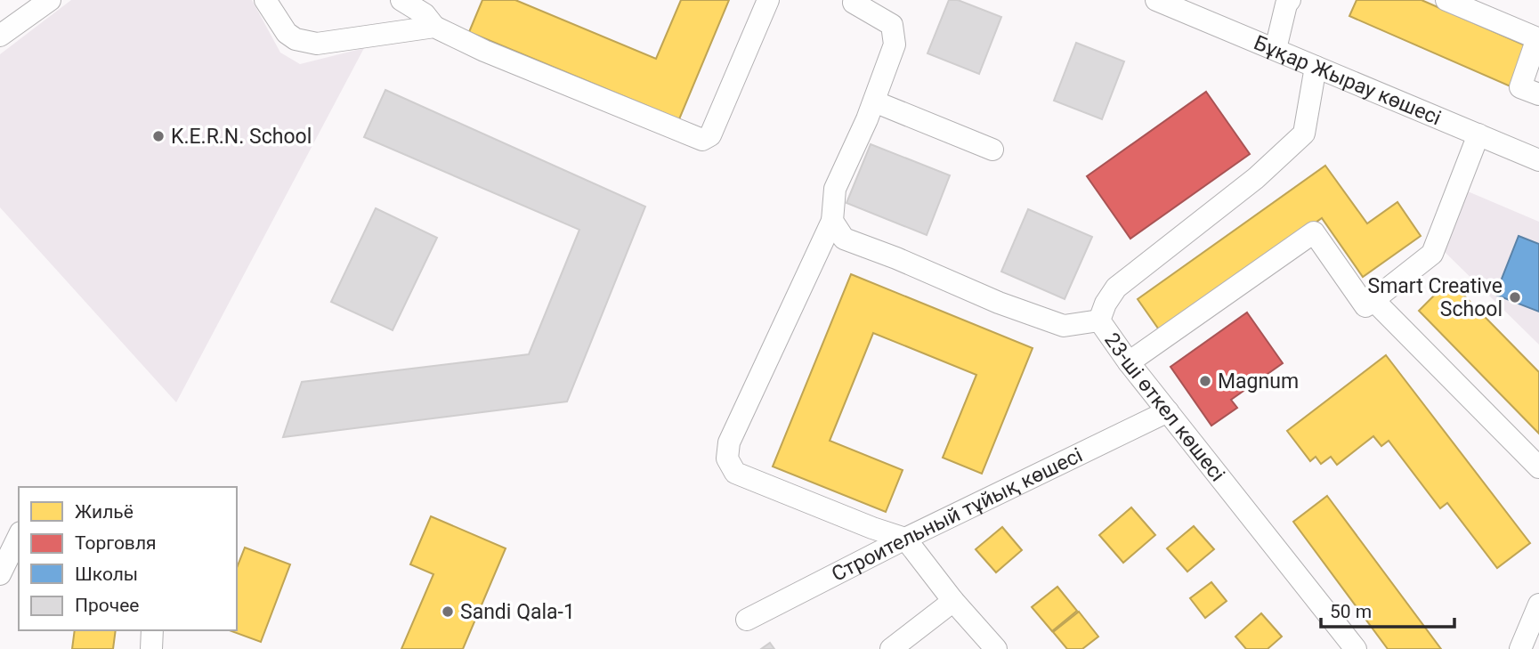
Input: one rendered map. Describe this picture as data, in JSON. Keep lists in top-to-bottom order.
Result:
{
  "streets": {
    "street": ["Бұқар Жырау көшесі", "23-ші өткел көшесі", "Строительный тұйық көшесі"]
  },
  "crossings": [
    ["Бұқар Жырау көшесі", "23-ші өткел көшесі"],
    ["23-ші өткел көшесі", "Строительный тұйық көшесі"]
  ],
  "places": [
    "K.E.R.N. School",
    "Smart Creative School",
    "Magnum",
    "Sandi Qala-1"
  ],
  "legend": [
    "Жильё",
    "Торговля",
    "Школы",
    "Прочее"
  ],
  "scale_bar": "50 m"
}
